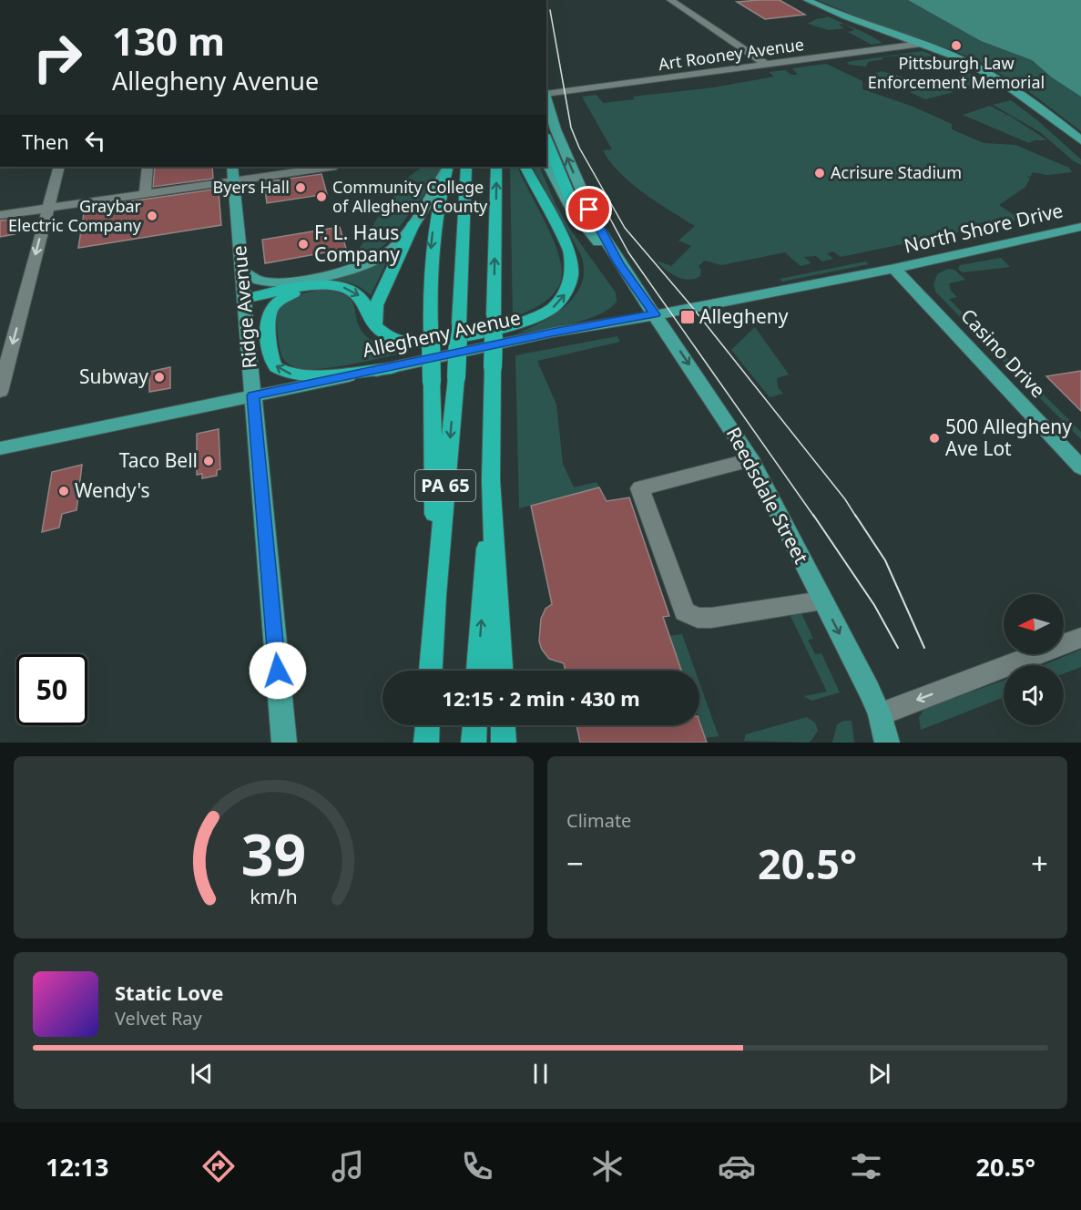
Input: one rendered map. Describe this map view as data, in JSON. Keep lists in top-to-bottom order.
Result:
{
  "streets": {
    "highway": ["PA 65"],
    "main road": [
      "North Shore Drive",
      "Ridge Avenue",
      "Allegheny Avenue",
      "Casino Drive",
      "Reedsdale Street"
    ],
    "street": ["Art Rooney Avenue"]
  },
  "crossings": [
    ["North Shore Drive", "Allegheny Avenue"],
    ["North Shore Drive", "Casino Drive"],
    ["Ridge Avenue", "Allegheny Avenue"],
    ["Allegheny Avenue", "Casino Drive"],
    ["Allegheny Avenue", "Reedsdale Street"]
  ],
  "places": {
    "other": [
      "Pittsburgh Law Enforcement Memorial",
      "Acrisure Stadium",
      "Byers Hall",
      "Community College of Allegheny County",
      "Graybar Electric Company",
      "F. L. Haus Company",
      "Subway",
      "500 Allegheny Ave Lot",
      "Taco Bell",
      "Wendy's"
    ],
    "transit": ["Allegheny"]
  },
  "north": "left",
  "page": {
    "turn": ["130 m", "Allegheny Avenue"],
    "then": "Then",
    "limit": "50",
    "trip": "12:15 · 2 min · 430 m",
    "tile": "Climate",
    "heat": ["−", "20.5°", "+"],
    "song": ["Static Love", "Velvet Ray"],
    "tabs": ["12:13", "20.5°"],
    "gauge": ["39", "km/h"]
  }
}
